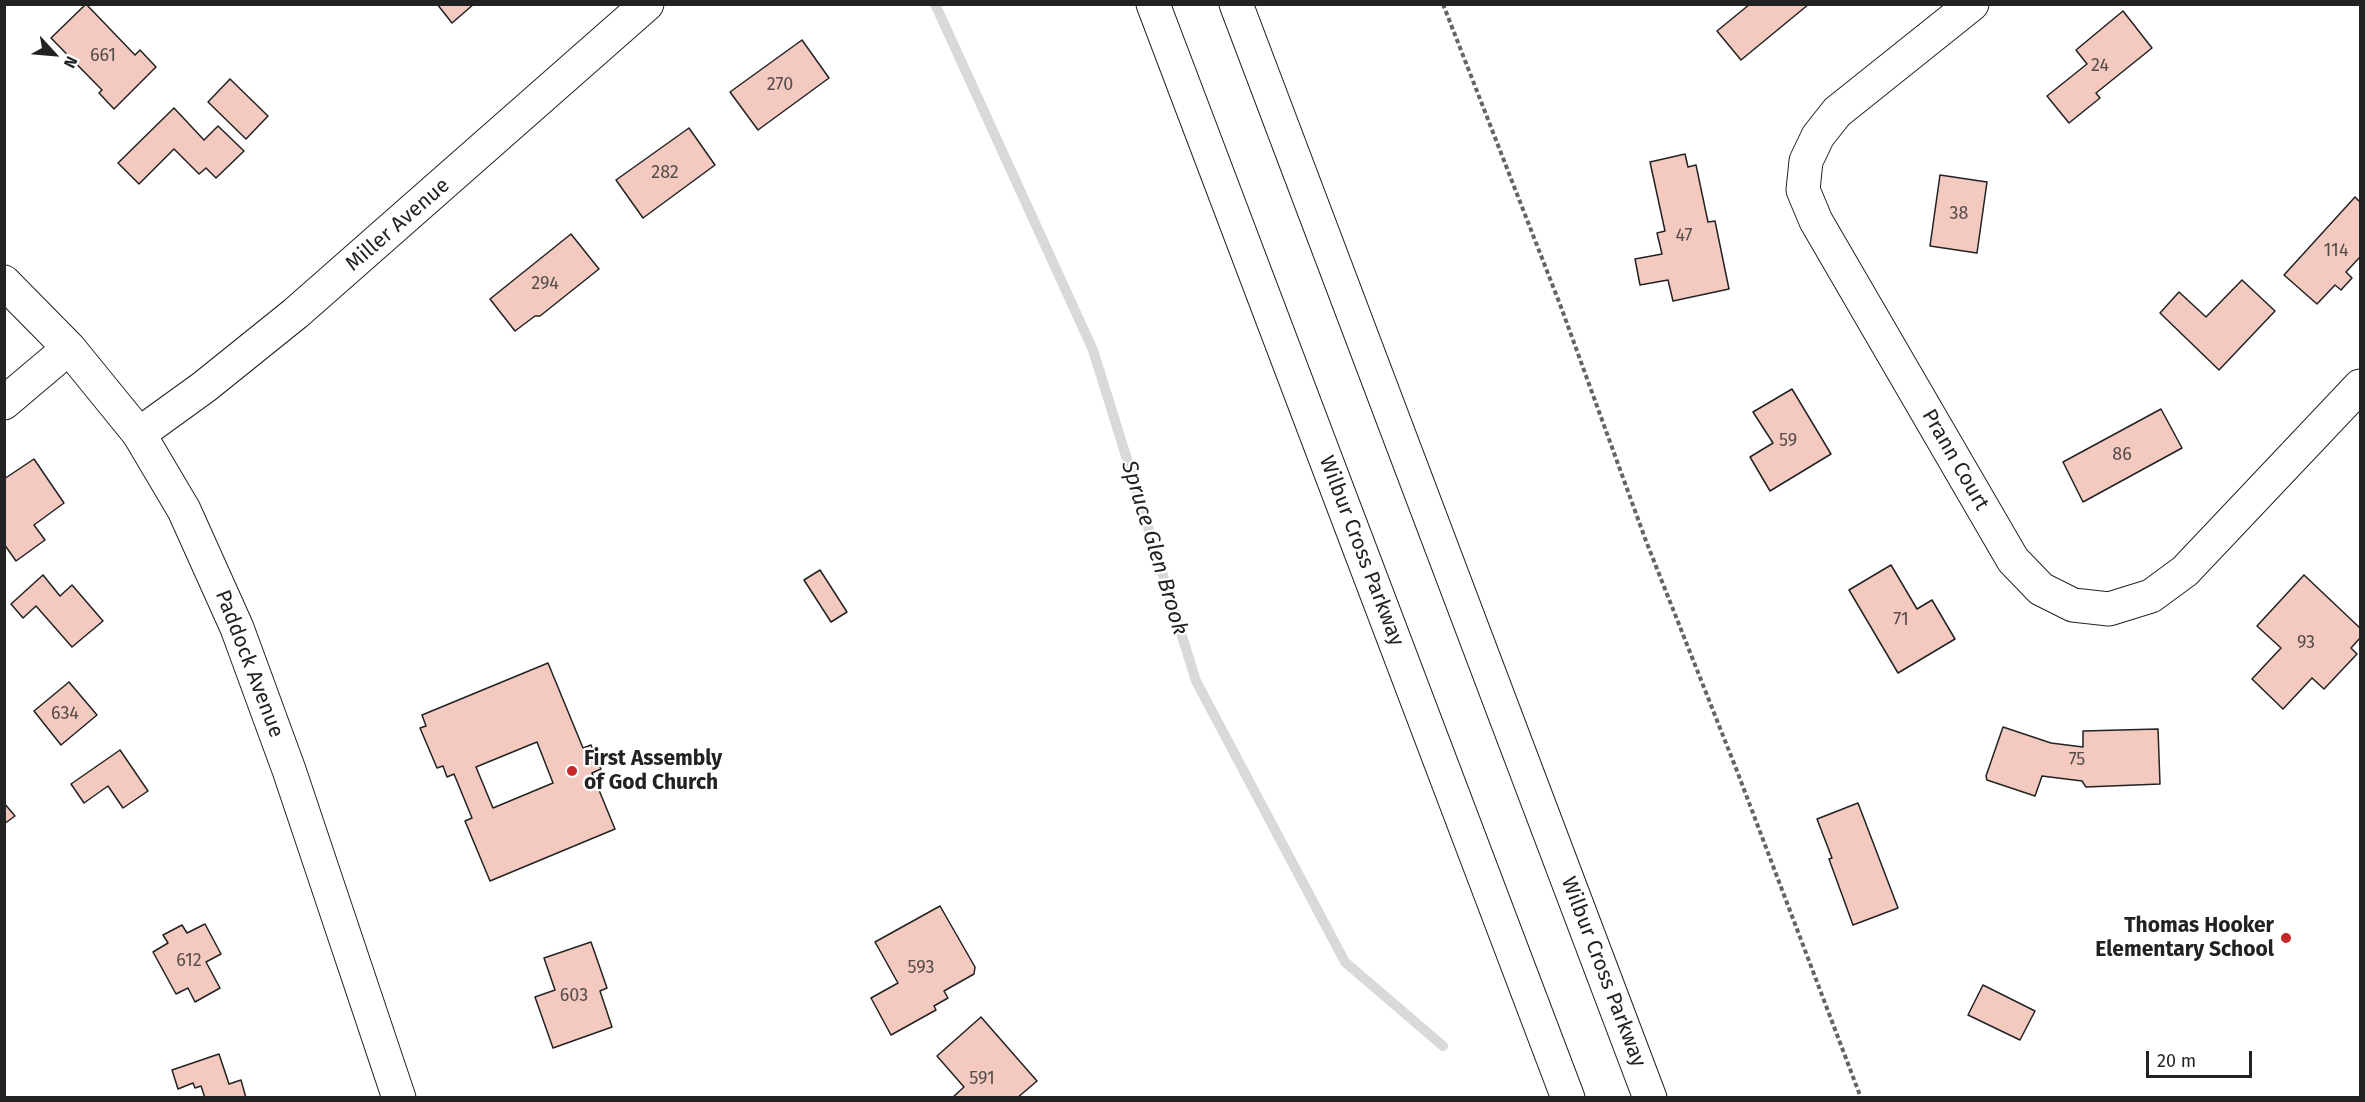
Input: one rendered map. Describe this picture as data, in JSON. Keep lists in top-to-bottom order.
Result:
{
  "streets": {
    "main road": [
      "Miller Avenue",
      "Prann Court",
      "Wilbur Cross Parkway",
      "Paddock Avenue"
    ]
  },
  "crossings": [
    ["Miller Avenue", "Paddock Avenue"]
  ],
  "water": ["Spruce Glen Brook"],
  "places": ["First Assembly of God Church", "Thomas Hooker Elementary School"],
  "house_numbers": [
    "661",
    "24",
    "270",
    "282",
    "38",
    "47",
    "114",
    "294",
    "59",
    "86",
    "71",
    "93",
    "634",
    "75",
    "612",
    "593",
    "603",
    "591"
  ],
  "scale_bar": "20 m",
  "north": "bottom right"
}
